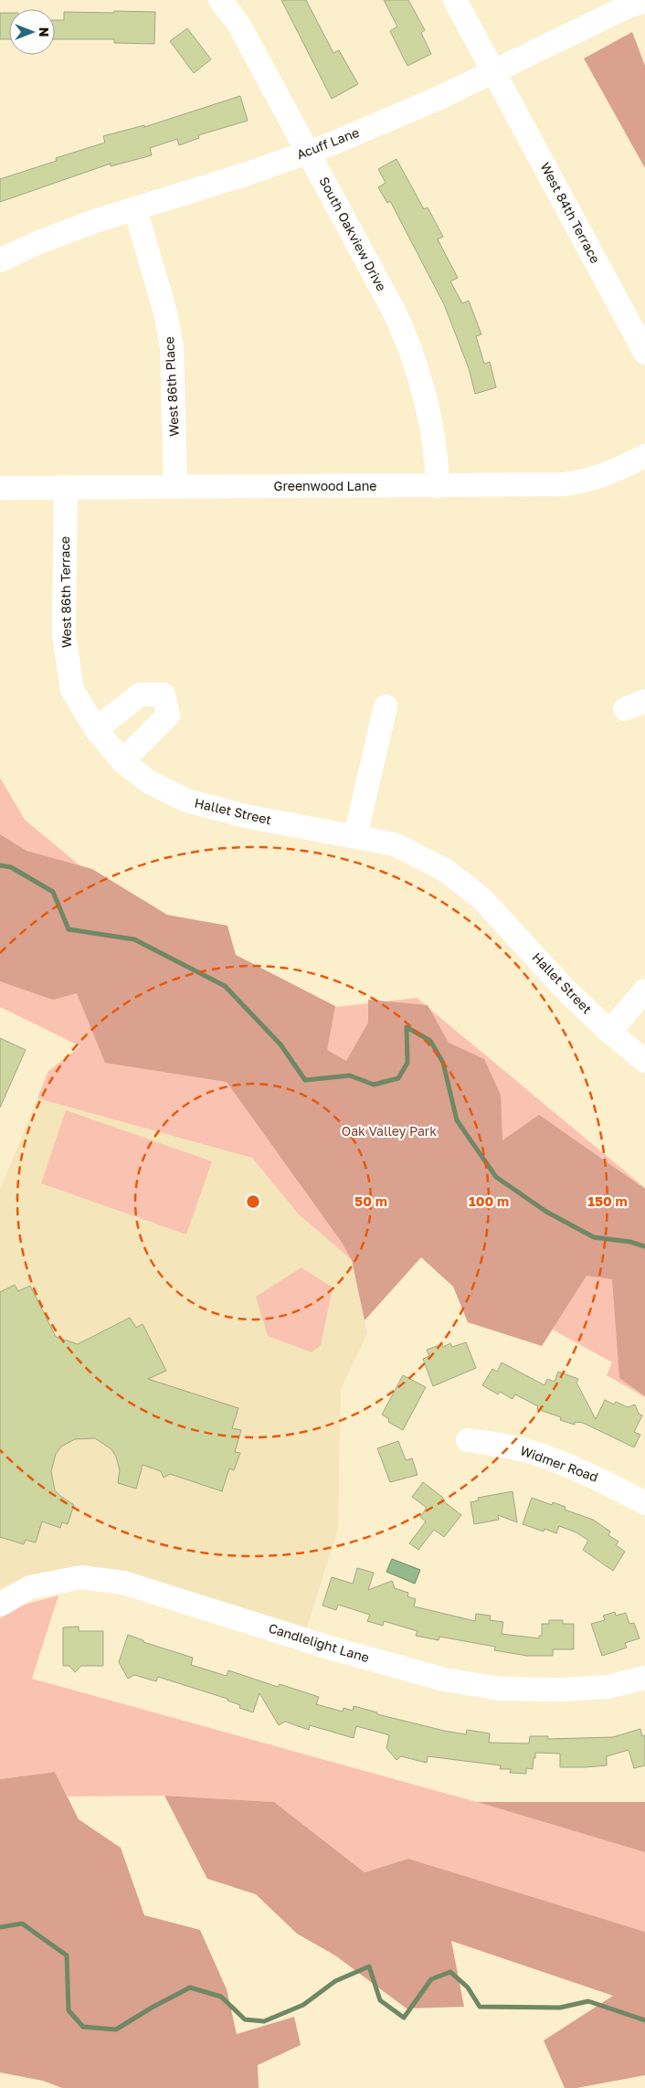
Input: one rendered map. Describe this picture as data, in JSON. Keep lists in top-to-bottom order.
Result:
{
  "streets": {
    "street": [
      "Acuff Lane",
      "West 84th Terrace",
      "South Oakview Drive",
      "West 86th Place",
      "Greenwood Lane",
      "West 86th Terrace",
      "Hallet Street",
      "Widmer Road",
      "Candlelight Lane"
    ]
  },
  "crossings": [
    ["Acuff Lane", "West 84th Terrace"],
    ["Acuff Lane", "South Oakview Drive"],
    ["Acuff Lane", "West 86th Place"],
    ["South Oakview Drive", "Greenwood Lane"],
    ["West 86th Place", "Greenwood Lane"],
    ["Greenwood Lane", "West 86th Terrace"],
    ["West 86th Terrace", "Hallet Street"]
  ],
  "parks": ["Oak Valley Park"],
  "north": "right",
  "rings": ["50 m", "100 m", "150 m"]
}
